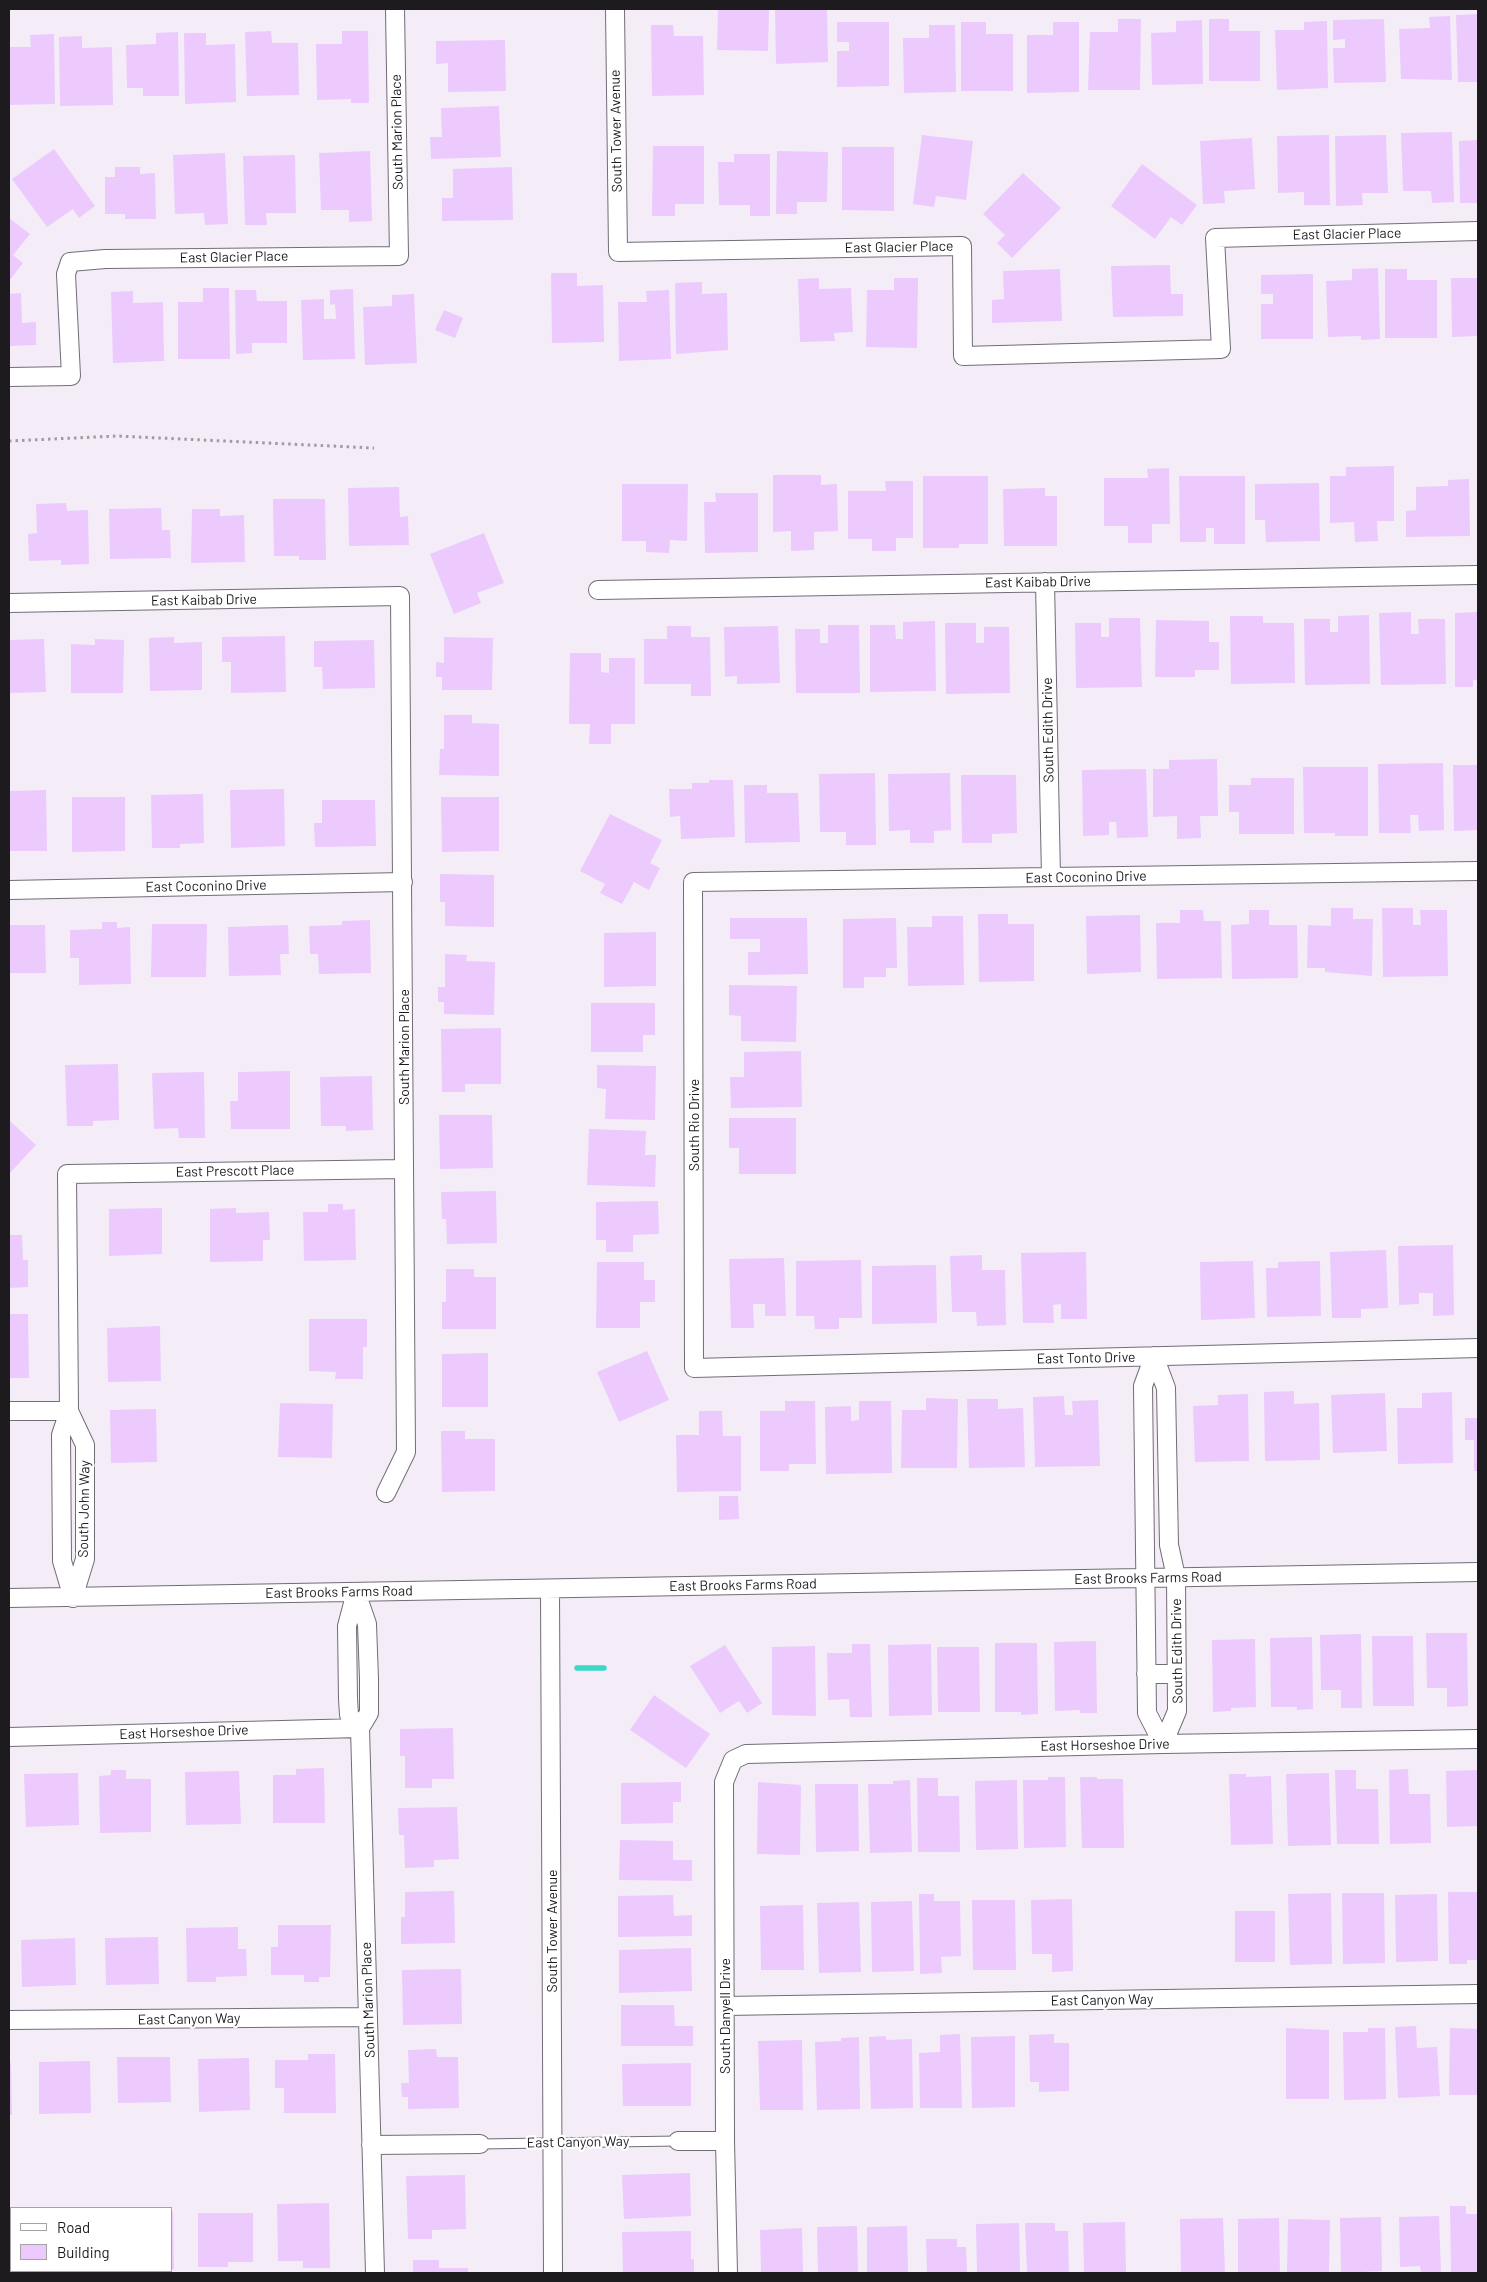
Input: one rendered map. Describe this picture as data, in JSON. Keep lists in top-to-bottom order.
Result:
{
  "streets": {
    "street": [
      "South Tower Avenue",
      "South Marion Place",
      "East Glacier Place",
      "East Kaibab Drive",
      "South Edith Drive",
      "East Coconino Drive",
      "South Rio Drive",
      "East Prescott Place",
      "East Tonto Drive",
      "South John Way",
      "East Brooks Farms Road",
      "East Horseshoe Drive",
      "East Canyon Way",
      "South Danyell Drive"
    ]
  },
  "crossings": [
    ["South Tower Avenue", "East Glacier Place"],
    ["South Tower Avenue", "East Brooks Farms Road"],
    ["South Tower Avenue", "East Canyon Way"],
    ["South Marion Place", "East Glacier Place"],
    ["South Marion Place", "East Kaibab Drive"],
    ["South Marion Place", "East Coconino Drive"],
    ["South Marion Place", "East Prescott Place"],
    ["South Marion Place", "East Brooks Farms Road"],
    ["South Marion Place", "East Horseshoe Drive"],
    ["South Marion Place", "East Canyon Way"],
    ["East Kaibab Drive", "South Edith Drive"],
    ["South Edith Drive", "East Coconino Drive"],
    ["South Edith Drive", "East Tonto Drive"],
    ["South Edith Drive", "East Brooks Farms Road"],
    ["South Edith Drive", "East Horseshoe Drive"],
    ["East Coconino Drive", "South Rio Drive"],
    ["South Rio Drive", "East Tonto Drive"],
    ["East Prescott Place", "South John Way"],
    ["South John Way", "East Brooks Farms Road"],
    ["East Horseshoe Drive", "South Danyell Drive"],
    ["East Canyon Way", "South Danyell Drive"]
  ],
  "legend": ["Road", "Building"]
}
